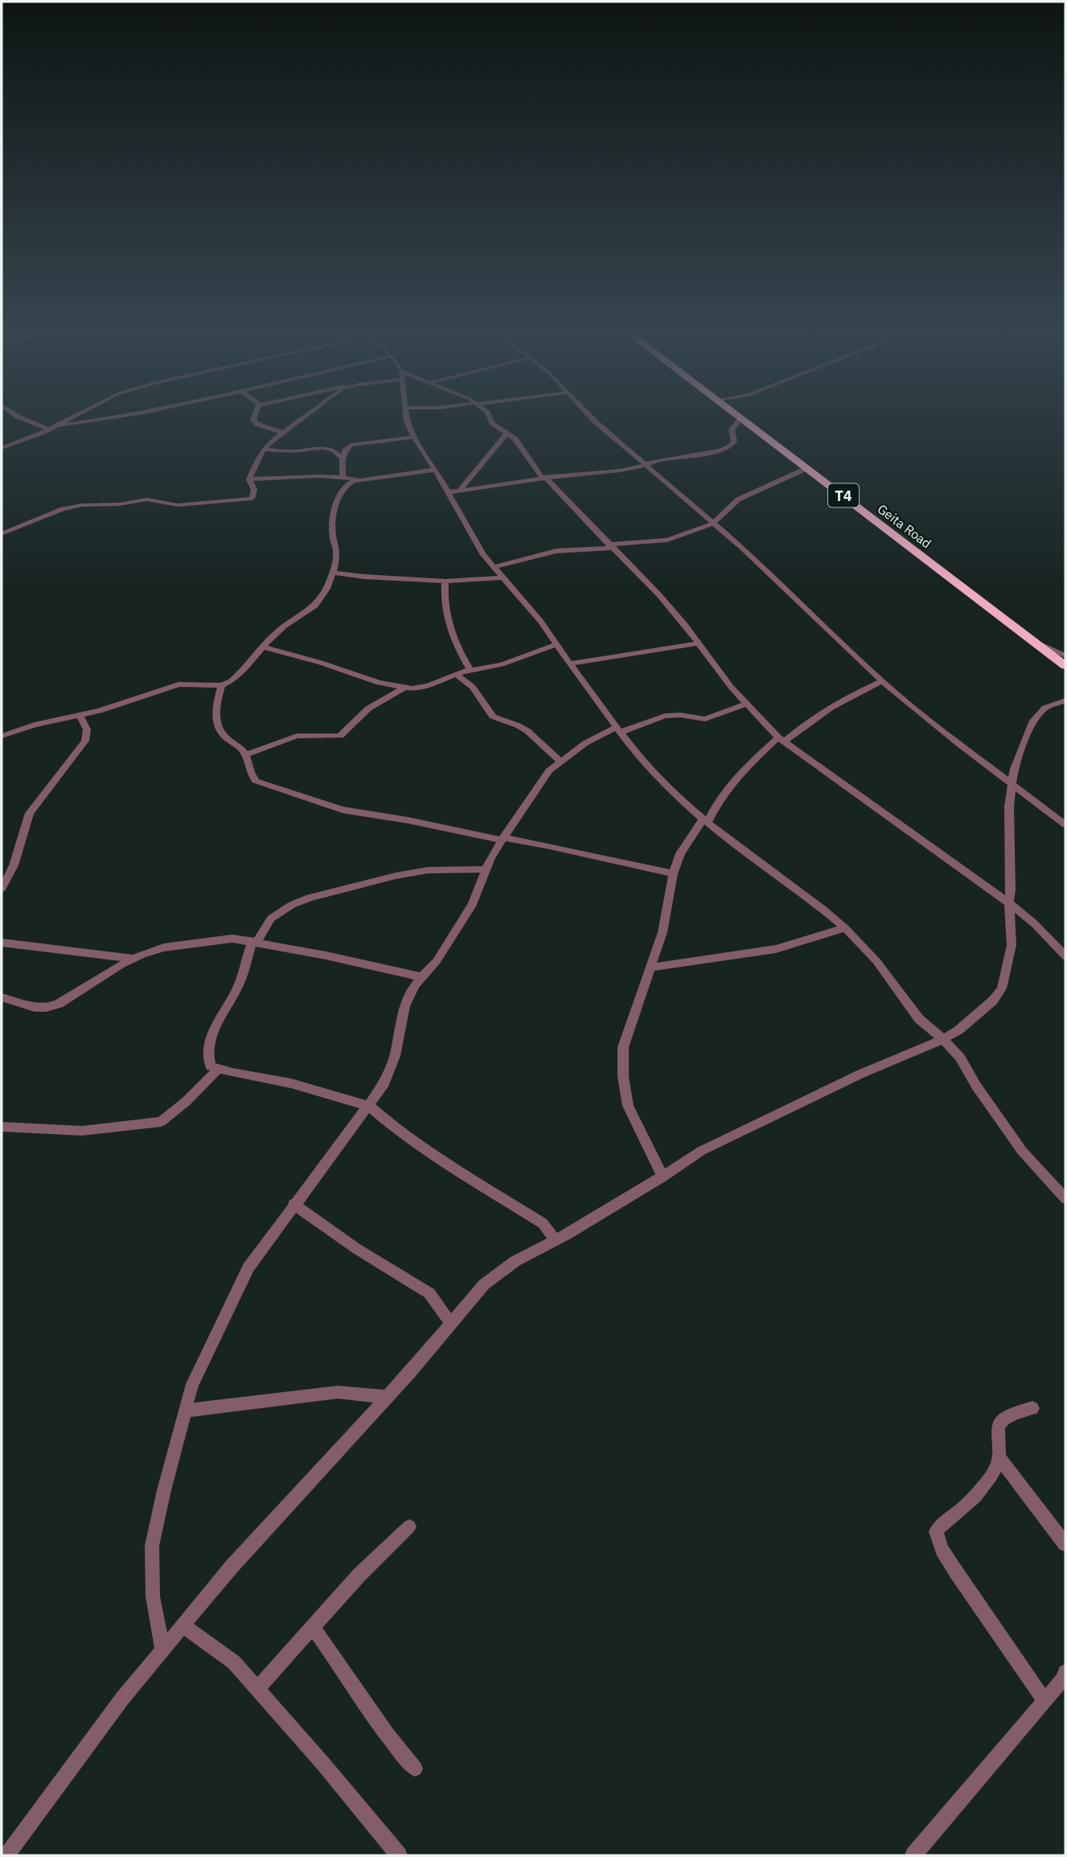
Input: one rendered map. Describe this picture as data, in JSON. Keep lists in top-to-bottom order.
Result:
{
  "streets": {
    "highway": ["T4", "Geita Road"]
  }
}
